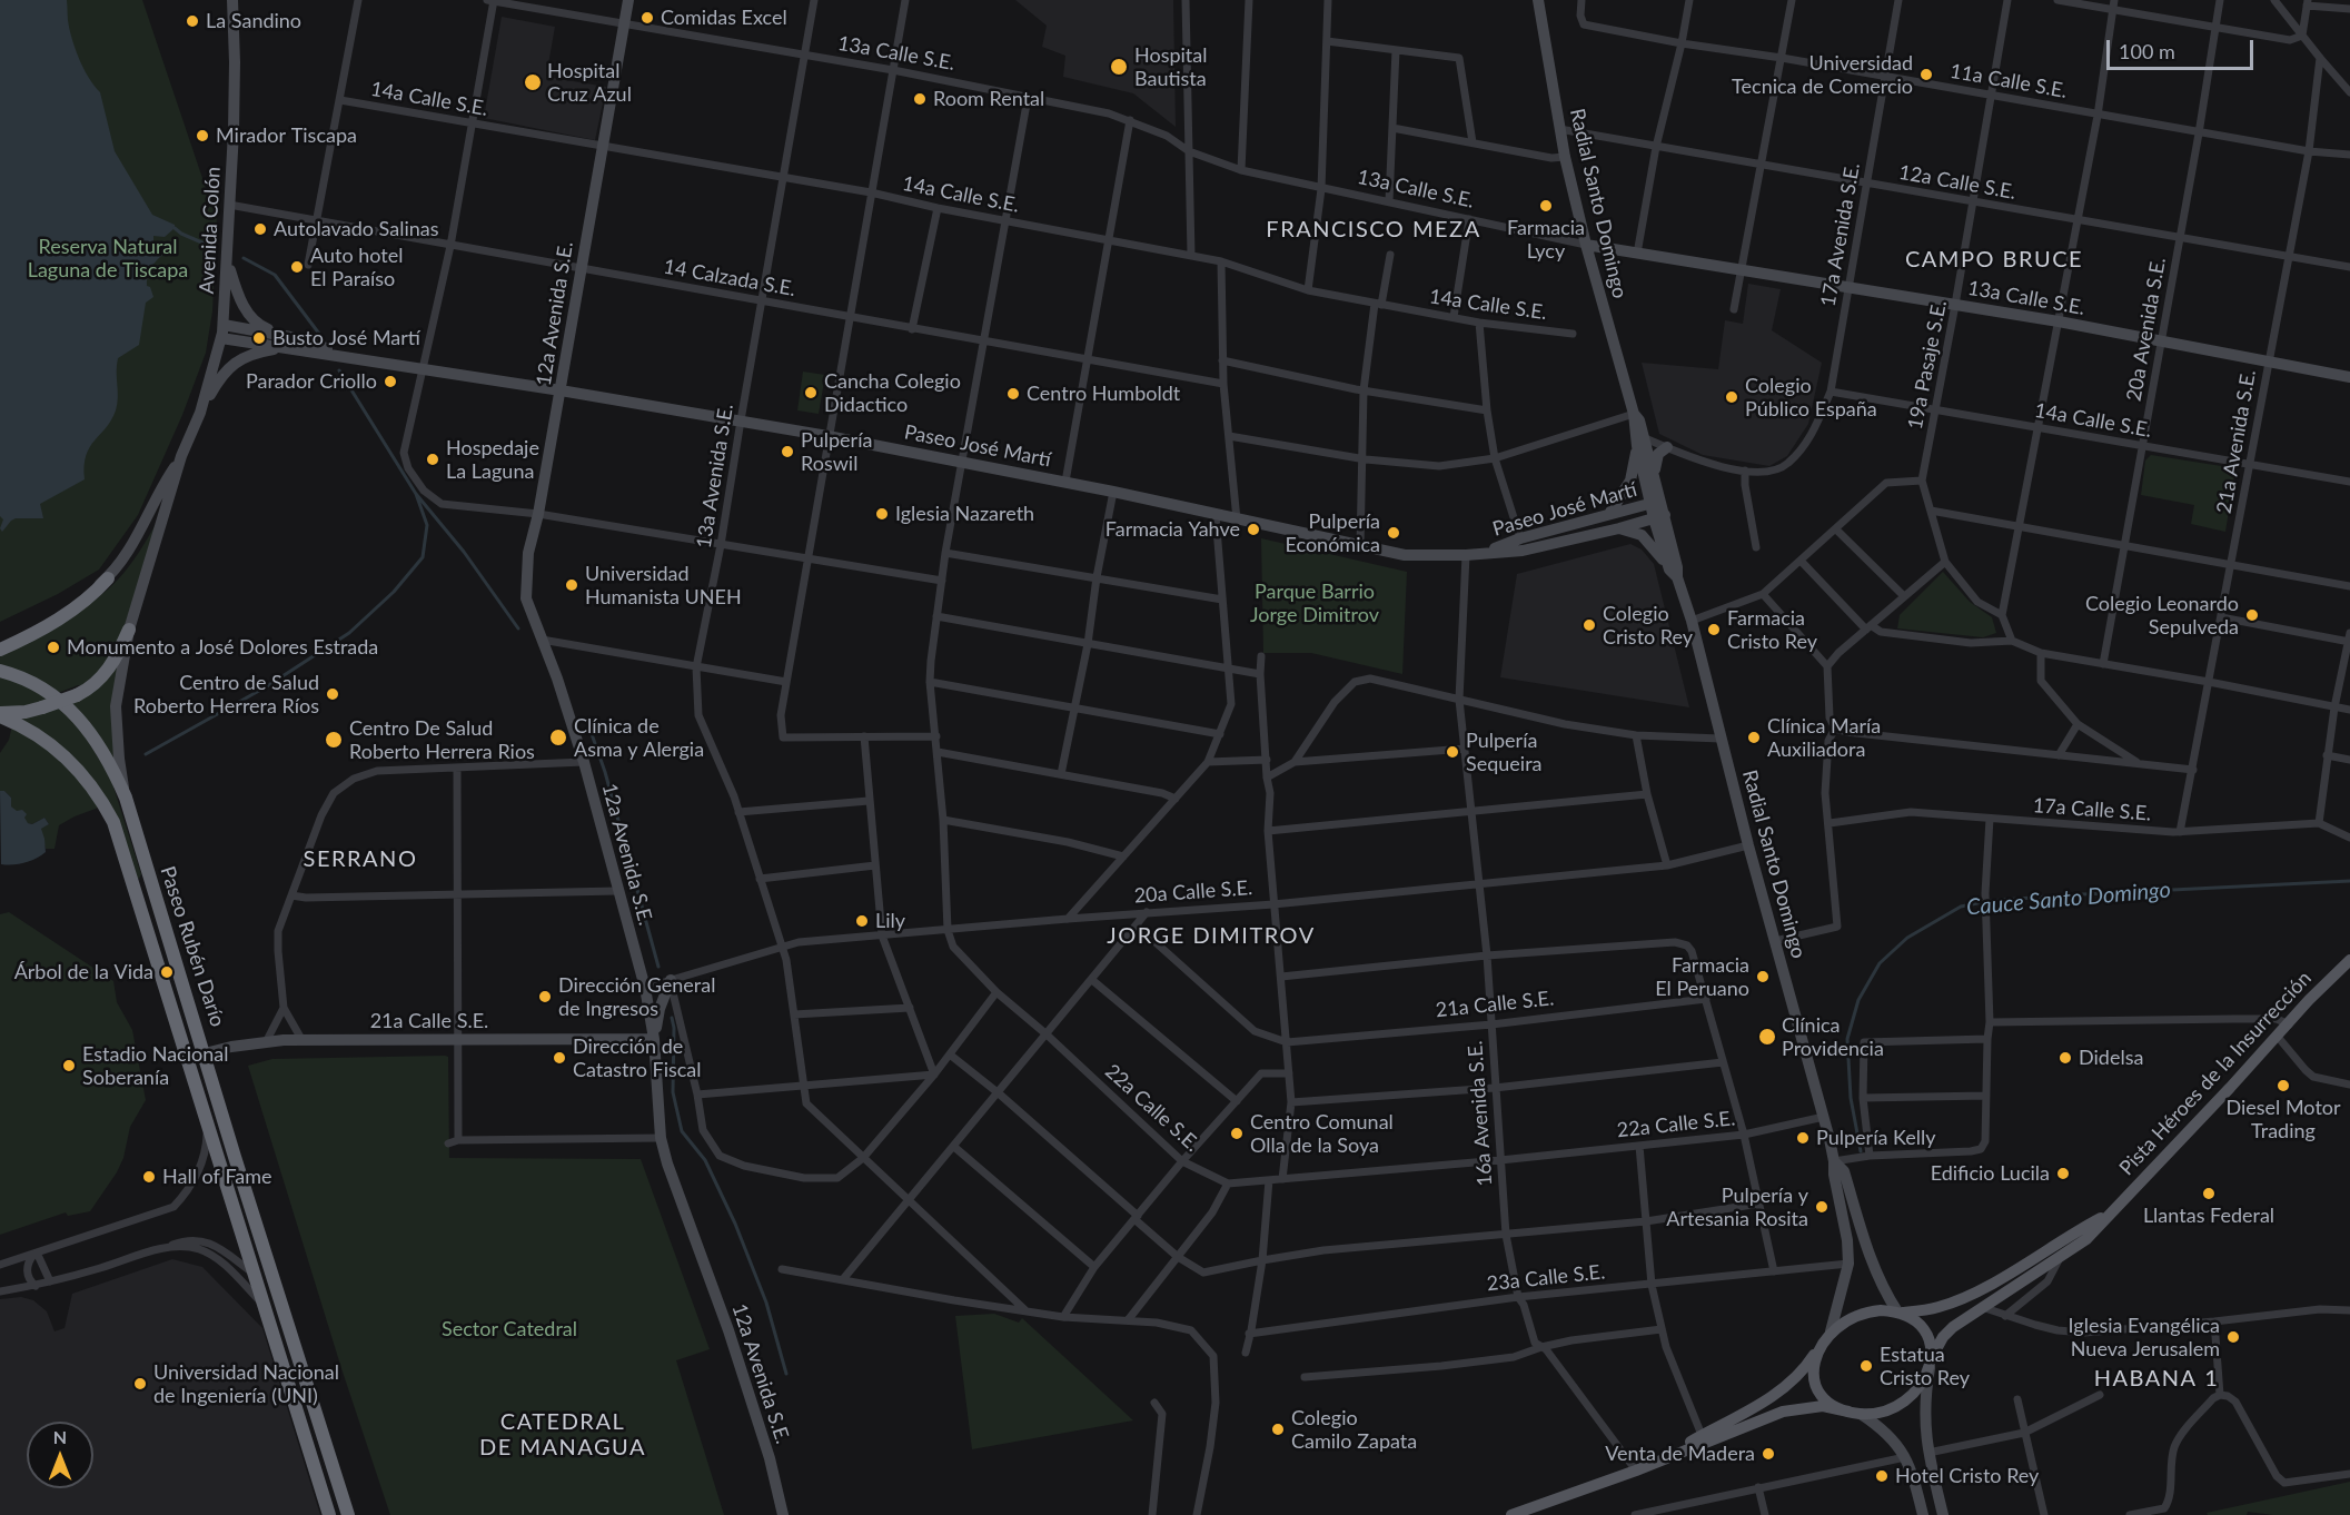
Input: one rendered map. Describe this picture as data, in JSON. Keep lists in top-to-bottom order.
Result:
{
  "streets": {
    "highway": ["Paseo Rubén Darío"],
    "main road": [
      "13a Calle S.E.",
      "Radial Santo Domingo",
      "Avenida Colón",
      "12a Avenida S.E.",
      "Paseo José Martí",
      "21a Calle S.E.",
      "Pista Héroes de la Insurrección"
    ],
    "street": [
      "11a Calle S.E.",
      "14a Calle S.E.",
      "12a Calle S.E.",
      "17a Avenida S.E.",
      "14 Calzada S.E.",
      "20a Avenida S.E.",
      "19a Pasaje S.E.",
      "21a Avenida S.E.",
      "13a Avenida S.E.",
      "17a Calle S.E.",
      "20a Calle S.E.",
      "22a Calle S.E.",
      "16a Avenida S.E.",
      "23a Calle S.E."
    ]
  },
  "crossings": [
    ["13a Calle S.E.", "Radial Santo Domingo"],
    ["13a Calle S.E.", "17a Avenida S.E."],
    ["13a Calle S.E.", "12a Avenida S.E."],
    ["13a Calle S.E.", "20a Avenida S.E."],
    ["13a Calle S.E.", "19a Pasaje S.E."],
    ["13a Calle S.E.", "21a Avenida S.E."],
    ["13a Calle S.E.", "13a Avenida S.E."],
    ["13a Calle S.E.", "22a Calle S.E."],
    ["11a Calle S.E.", "17a Avenida S.E."],
    ["11a Calle S.E.", "20a Avenida S.E."],
    ["11a Calle S.E.", "19a Pasaje S.E."],
    ["11a Calle S.E.", "21a Avenida S.E."],
    ["14a Calle S.E.", "17a Avenida S.E."],
    ["14a Calle S.E.", "12a Avenida S.E."],
    ["14a Calle S.E.", "20a Avenida S.E."],
    ["14a Calle S.E.", "19a Pasaje S.E."],
    ["14a Calle S.E.", "21a Avenida S.E."],
    ["14a Calle S.E.", "13a Avenida S.E."],
    ["14a Calle S.E.", "22a Calle S.E."],
    ["12a Calle S.E.", "Radial Santo Domingo"],
    ["12a Calle S.E.", "17a Avenida S.E."],
    ["12a Calle S.E.", "20a Avenida S.E."],
    ["12a Calle S.E.", "19a Pasaje S.E."],
    ["12a Calle S.E.", "21a Avenida S.E."],
    ["Radial Santo Domingo", "Paseo José Martí"],
    ["Radial Santo Domingo", "20a Calle S.E."],
    ["Radial Santo Domingo", "Pista Héroes de la Insurrección"],
    ["Radial Santo Domingo", "22a Calle S.E."],
    ["Radial Santo Domingo", "23a Calle S.E."],
    ["Avenida Colón", "14 Calzada S.E."],
    ["Avenida Colón", "Paseo José Martí"],
    ["Avenida Colón", "Paseo Rubén Darío"],
    ["14 Calzada S.E.", "12a Avenida S.E."],
    ["14 Calzada S.E.", "13a Avenida S.E."],
    ["14 Calzada S.E.", "22a Calle S.E."],
    ["12a Avenida S.E.", "Paseo José Martí"],
    ["12a Avenida S.E.", "20a Calle S.E."],
    ["12a Avenida S.E.", "21a Calle S.E."],
    ["21a Avenida S.E.", "17a Calle S.E."],
    ["Paseo José Martí", "13a Avenida S.E."],
    ["Paseo José Martí", "22a Calle S.E."],
    ["Paseo José Martí", "16a Avenida S.E."],
    ["13a Avenida S.E.", "20a Calle S.E."],
    ["20a Calle S.E.", "22a Calle S.E."],
    ["20a Calle S.E.", "16a Avenida S.E."],
    ["Paseo Rubén Darío", "21a Calle S.E."],
    ["21a Calle S.E.", "16a Avenida S.E."],
    ["22a Calle S.E.", "16a Avenida S.E."],
    ["16a Avenida S.E.", "23a Calle S.E."]
  ],
  "districts": [
    "FRANCISCO MEZA",
    "CAMPO BRUCE",
    "SERRANO",
    "JORGE DIMITROV",
    "HABANA 1",
    "CATEDRAL DE MANAGUA"
  ],
  "water": ["Cauce Santo Domingo"],
  "parks": ["Reserva Natural Laguna de Tiscapa", "Parque Barrio Jorge Dimitrov", "Sector Catedral"],
  "places": [
    "Comidas Excel",
    "La Sandino",
    "Hospital Bautista",
    "Universidad Tecnica de Comercio",
    "Hospital Cruz Azul",
    "Room Rental",
    "Mirador Tiscapa",
    "Farmacia Lycy",
    "Autolavado Salinas",
    "Auto hotel El Paraíso",
    "Busto José Martí",
    "Parador Criollo",
    "Cancha Colegio Didactico",
    "Centro Humboldt",
    "Colegio Público España",
    "Pulpería Roswil",
    "Hospedaje La Laguna",
    "Iglesia Nazareth",
    "Farmacia Yahve",
    "Pulpería Económica",
    "Universidad Humanista UNEH",
    "Colegio Leonardo Sepulveda",
    "Colegio Cristo Rey",
    "Farmacia Cristo Rey",
    "Monumento a José Dolores Estrada",
    "Centro de Salud Roberto Herrera Ríos",
    "Clínica de Asma y Alergia",
    "Clínica María Auxiliadora",
    "Centro De Salud Roberto Herrera Rios",
    "Pulpería Sequeira",
    "Lily",
    "Árbol de la Vida",
    "Farmacia El Peruano",
    "Dirección General de Ingresos",
    "Clínica Providencia",
    "Dirección de Catastro Fiscal",
    "Didelsa",
    "Estadio Nacional Soberanía",
    "Diesel Motor Trading",
    "Centro Comunal Olla de la Soya",
    "Pulpería Kelly",
    "Edificio Lucila",
    "Hall of Fame",
    "Llantas Federal",
    "Pulpería y Artesania Rosita",
    "Iglesia Evangélica Nueva Jerusalem",
    "Estatua Cristo Rey",
    "Universidad Nacional de Ingeniería (UNI)",
    "Colegio Camilo Zapata",
    "Venta de Madera",
    "Hotel Cristo Rey"
  ],
  "scale_bar": "100 m",
  "north": "top"
}
